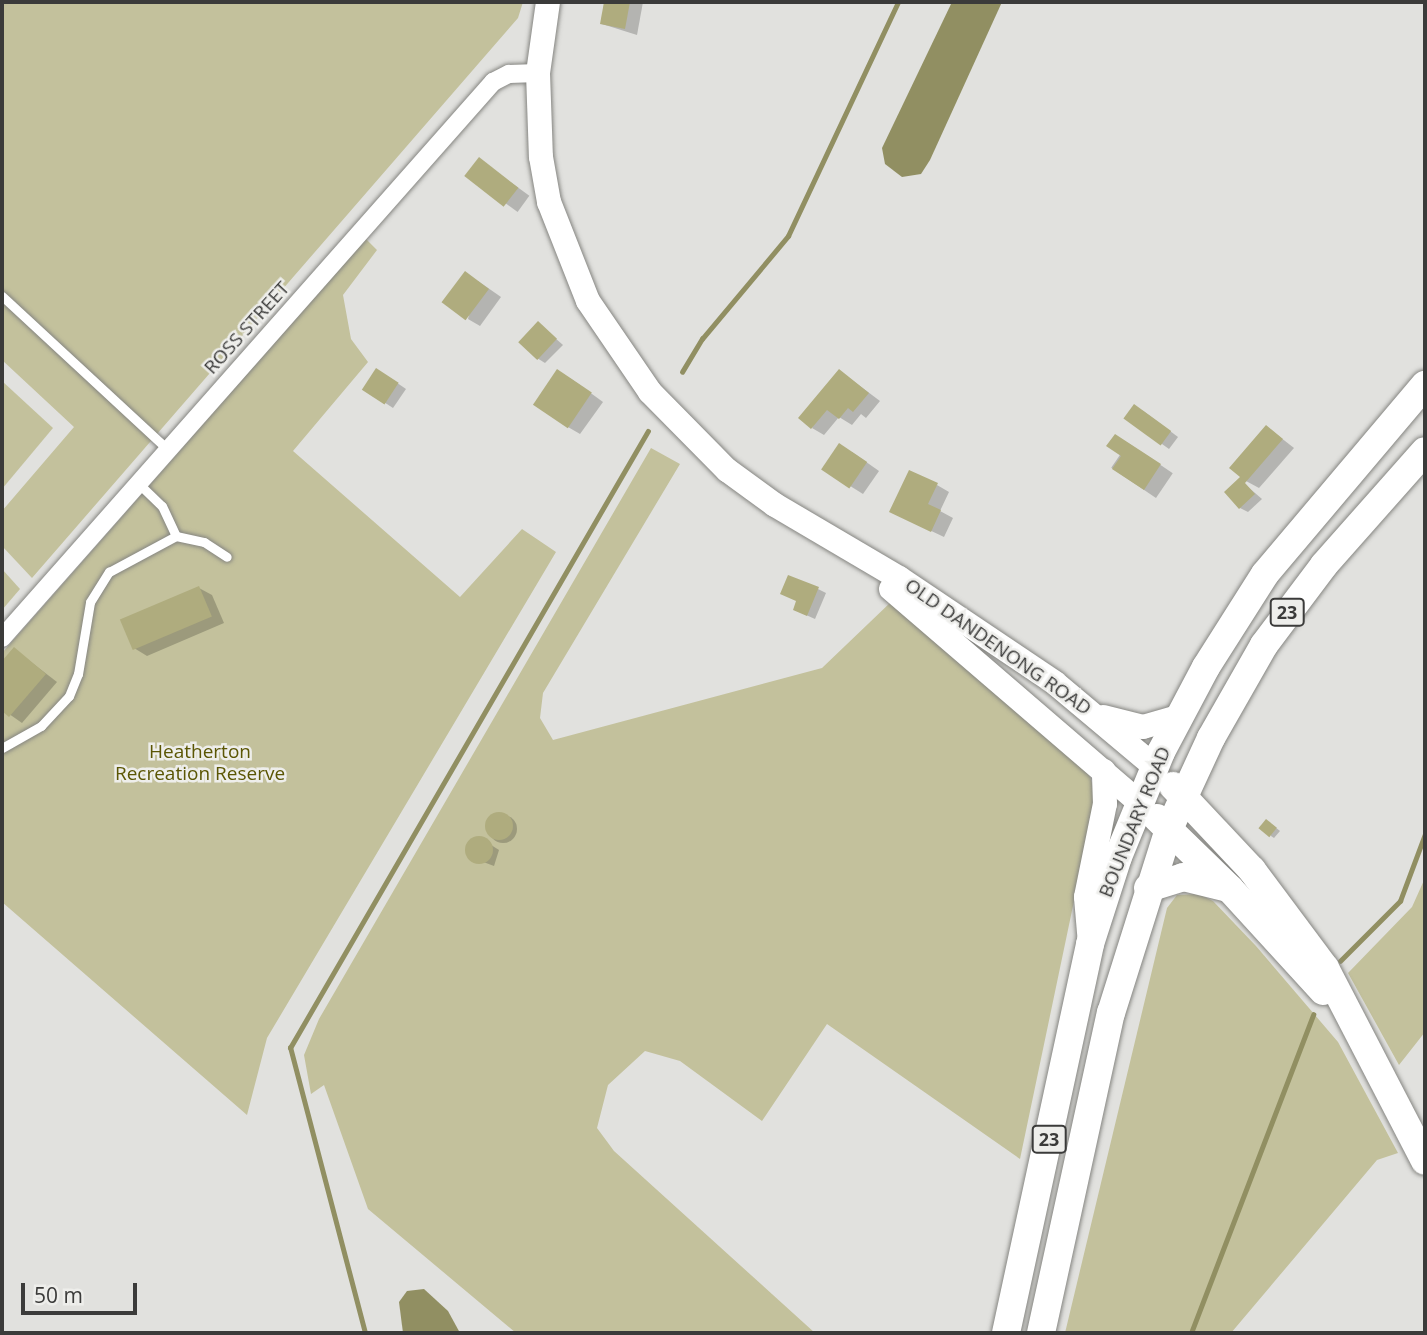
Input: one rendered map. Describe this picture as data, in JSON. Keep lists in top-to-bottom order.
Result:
{
  "streets": {
    "main road": ["23", "OLD DANDENONG ROAD", "BOUNDARY ROAD"],
    "street": ["ROSS STREET"]
  },
  "crossings": [
    ["ROSS STREET", "OLD DANDENONG ROAD"],
    ["OLD DANDENONG ROAD", "BOUNDARY ROAD"]
  ],
  "parks": ["Heatherton Recreation Reserve"],
  "scale_bar": "50 m"
}
